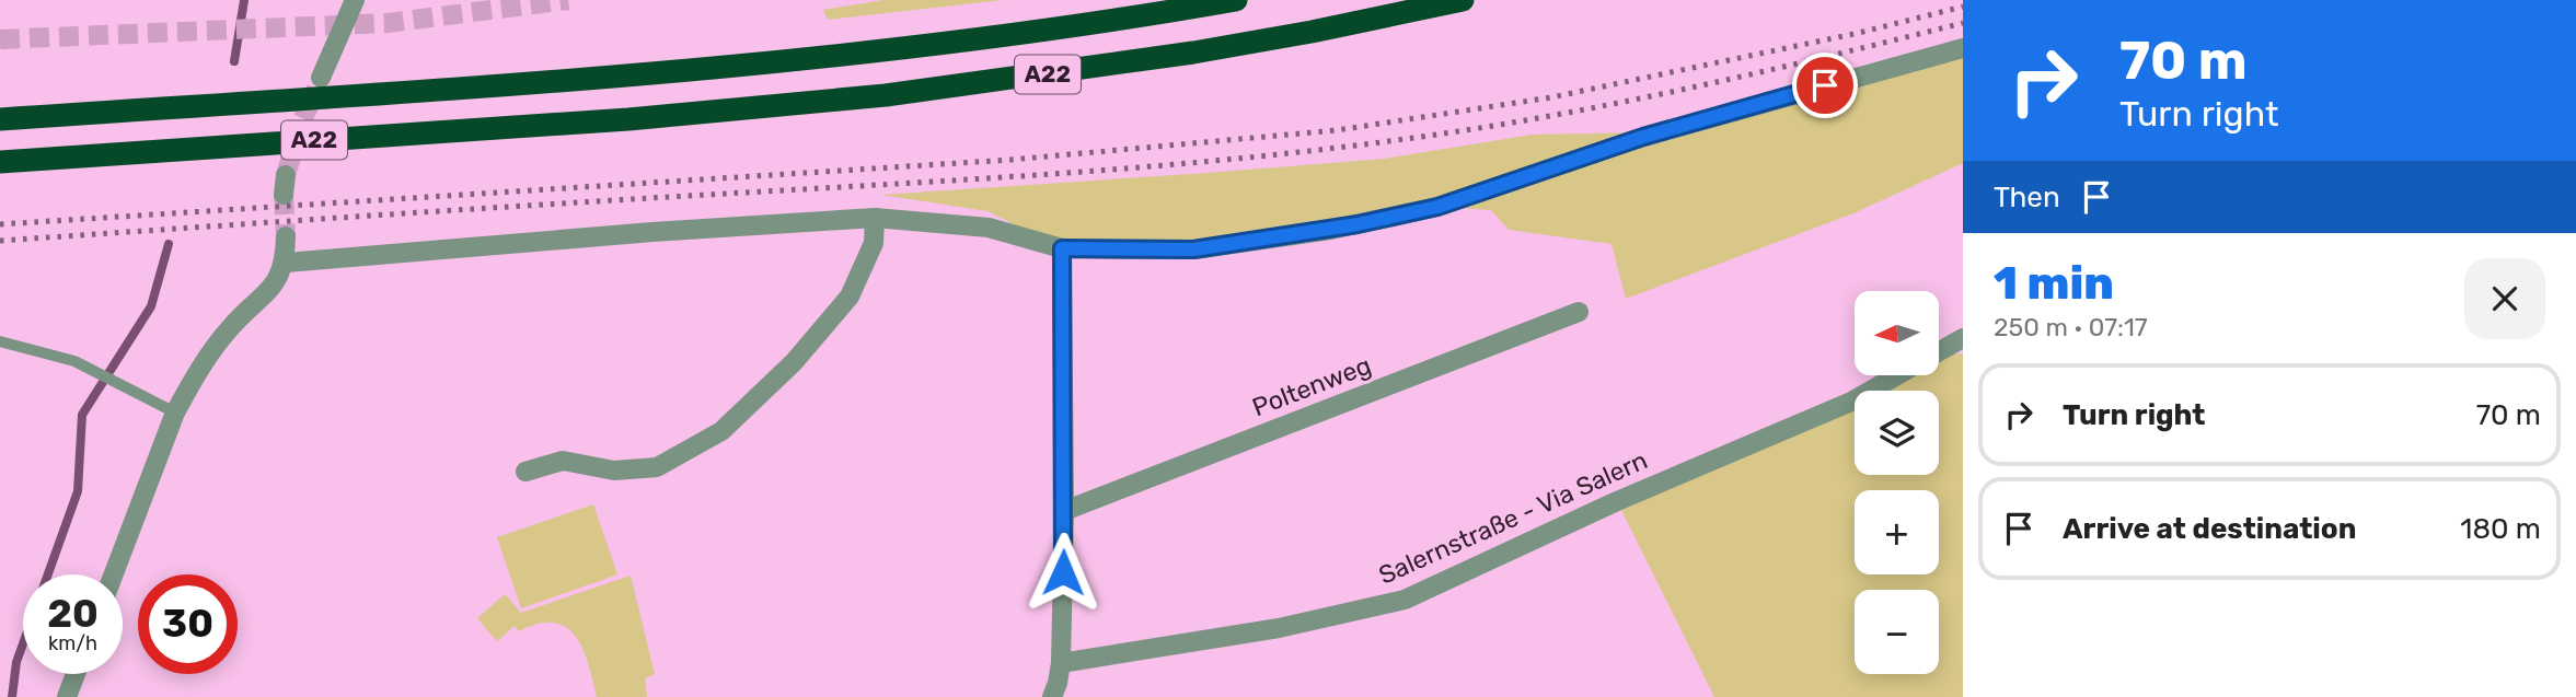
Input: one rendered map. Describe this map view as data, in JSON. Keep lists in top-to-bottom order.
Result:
{
  "streets": {
    "highway": ["A22"],
    "street": ["Poltenweg", "Salernstraße - Via Salern"]
  },
  "north": "left",
  "page": {
    "turn": ["70 m", "Turn right"],
    "then": "Then",
    "heading": ["1 min", "250 m · 07:17"],
    "map_buttons": ["+", "−"],
    "list": [
      {
        "name": "Turn right",
        "value": "70 m"
      },
      {
        "name": "Arrive at destination",
        "value": "180 m"
      }
    ],
    "speed": "20 km/h",
    "limit": "30"
  }
}
